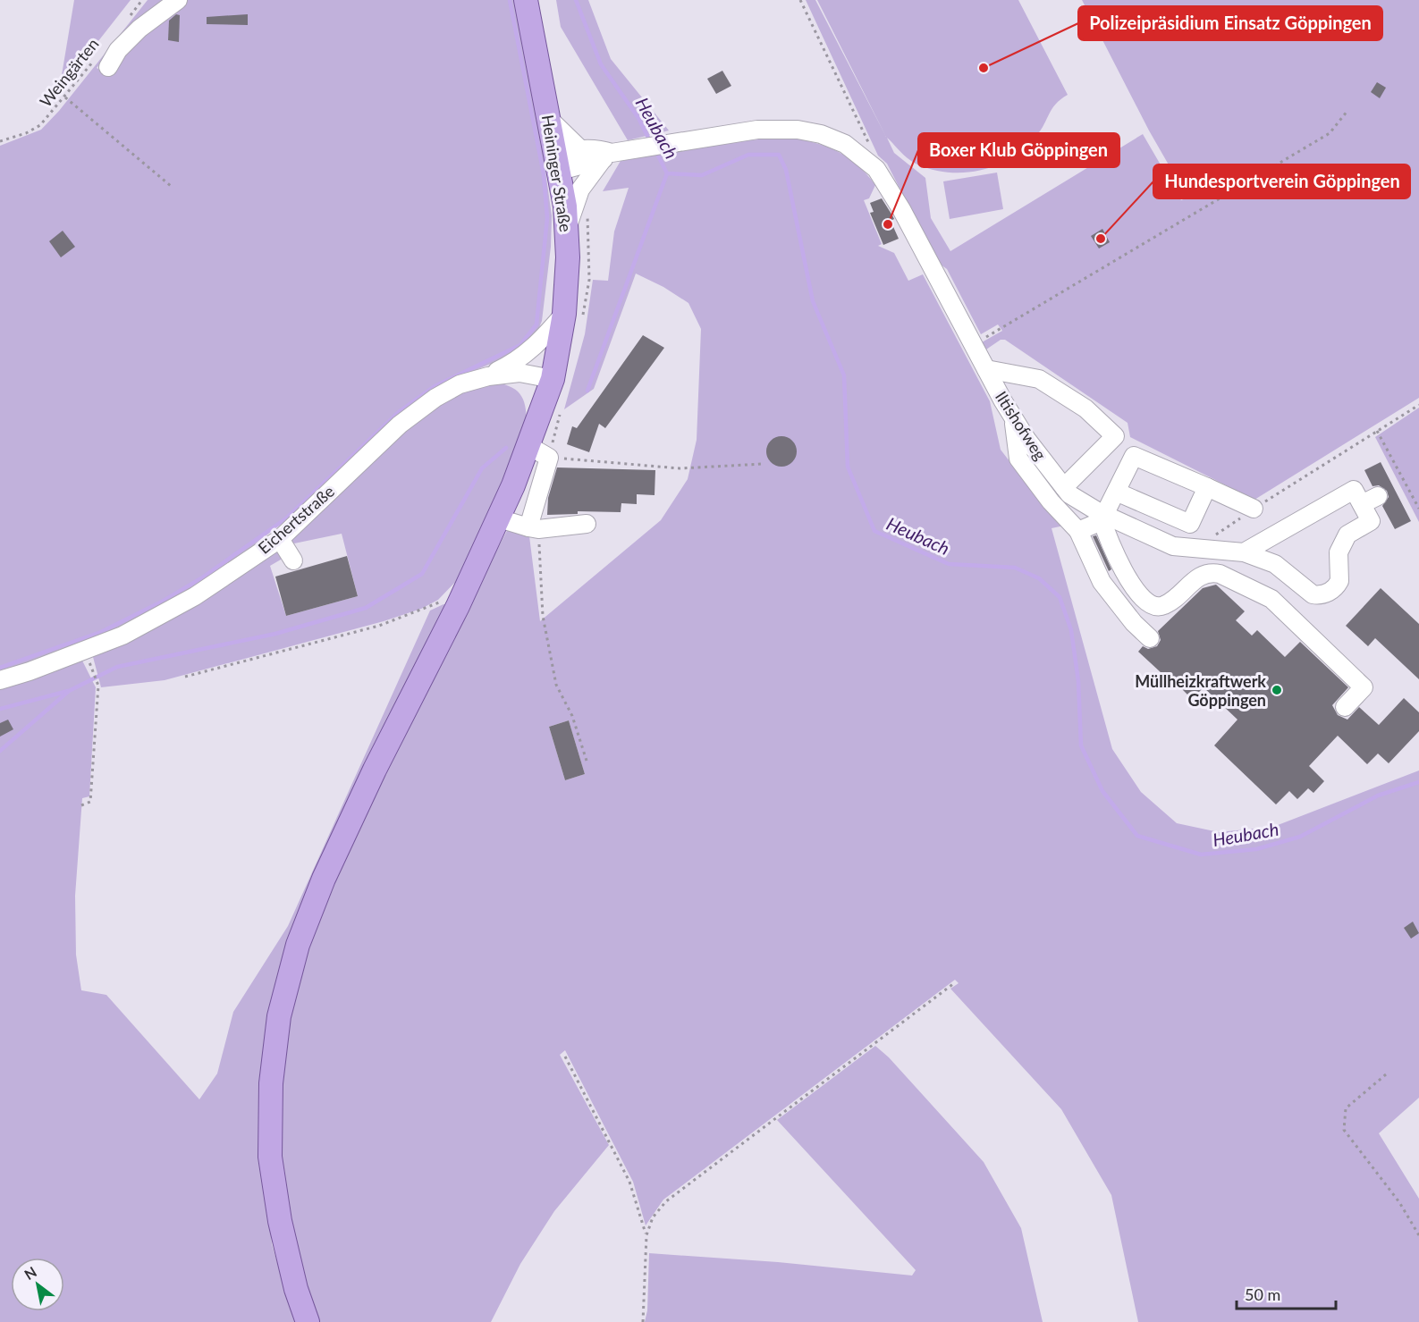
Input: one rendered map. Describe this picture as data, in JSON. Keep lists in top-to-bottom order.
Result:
{
  "streets": {
    "main road": ["Heininger Straße"],
    "street": ["Iltishofweg", "Eichertstraße"],
    "path": ["Weingärten"]
  },
  "crossings": [
    ["Heininger Straße", "Iltishofweg"],
    ["Heininger Straße", "Eichertstraße"]
  ],
  "water": ["Heubach"],
  "places": [
    "Polizeipräsidium Einsatz Göppingen",
    "Boxer Klub Göppingen",
    "Hundesportverein Göppingen",
    "Müllheizkraftwerk Göppingen"
  ],
  "scale_bar": "50 m",
  "north": "top left"
}
